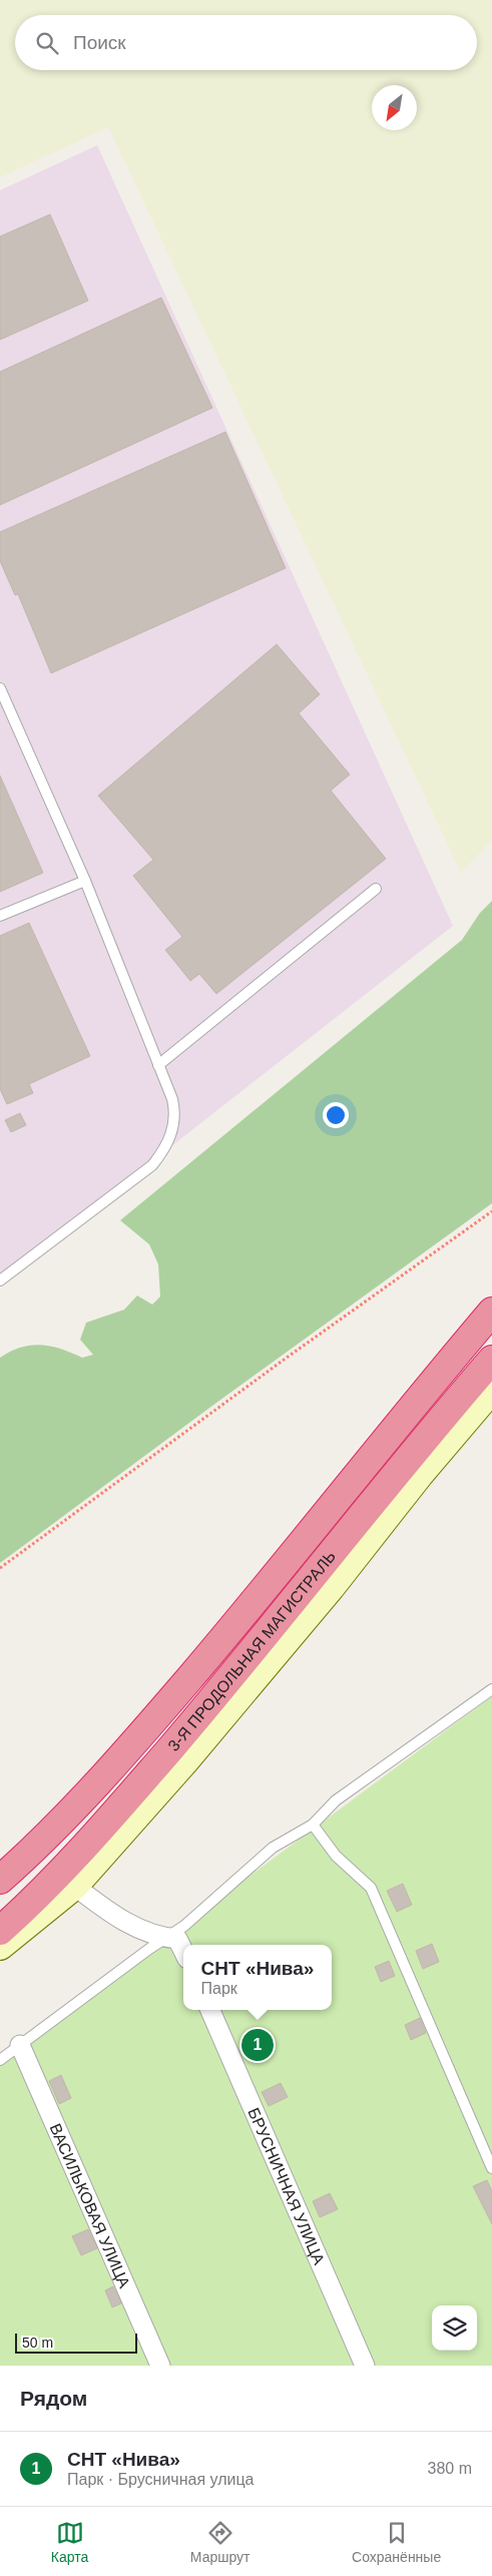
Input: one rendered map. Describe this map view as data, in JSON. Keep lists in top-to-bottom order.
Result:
{
  "streets": {
    "highway": ["3-Я ПРОДОЛЬНАЯ МАГИСТРАЛЬ"],
    "street": ["БРУСНИЧНАЯ УЛИЦА", "ВАСИЛЬКОВАЯ УЛИЦА"]
  },
  "scale_bar": "50 m",
  "north": "bottom left",
  "page": {
    "search": "Поиск",
    "popup": ["СНТ «Нива»", "Парк"],
    "pins": "1",
    "scale": "50 m",
    "heading": "Рядом",
    "list": [
      {
        "mark": "1",
        "name": "СНТ «Нива»",
        "note": "Парк · Брусничная улица",
        "value": "380 m"
      }
    ],
    "nav": ["Карта", "Маршрут", "Сохранённые"]
  }
}
